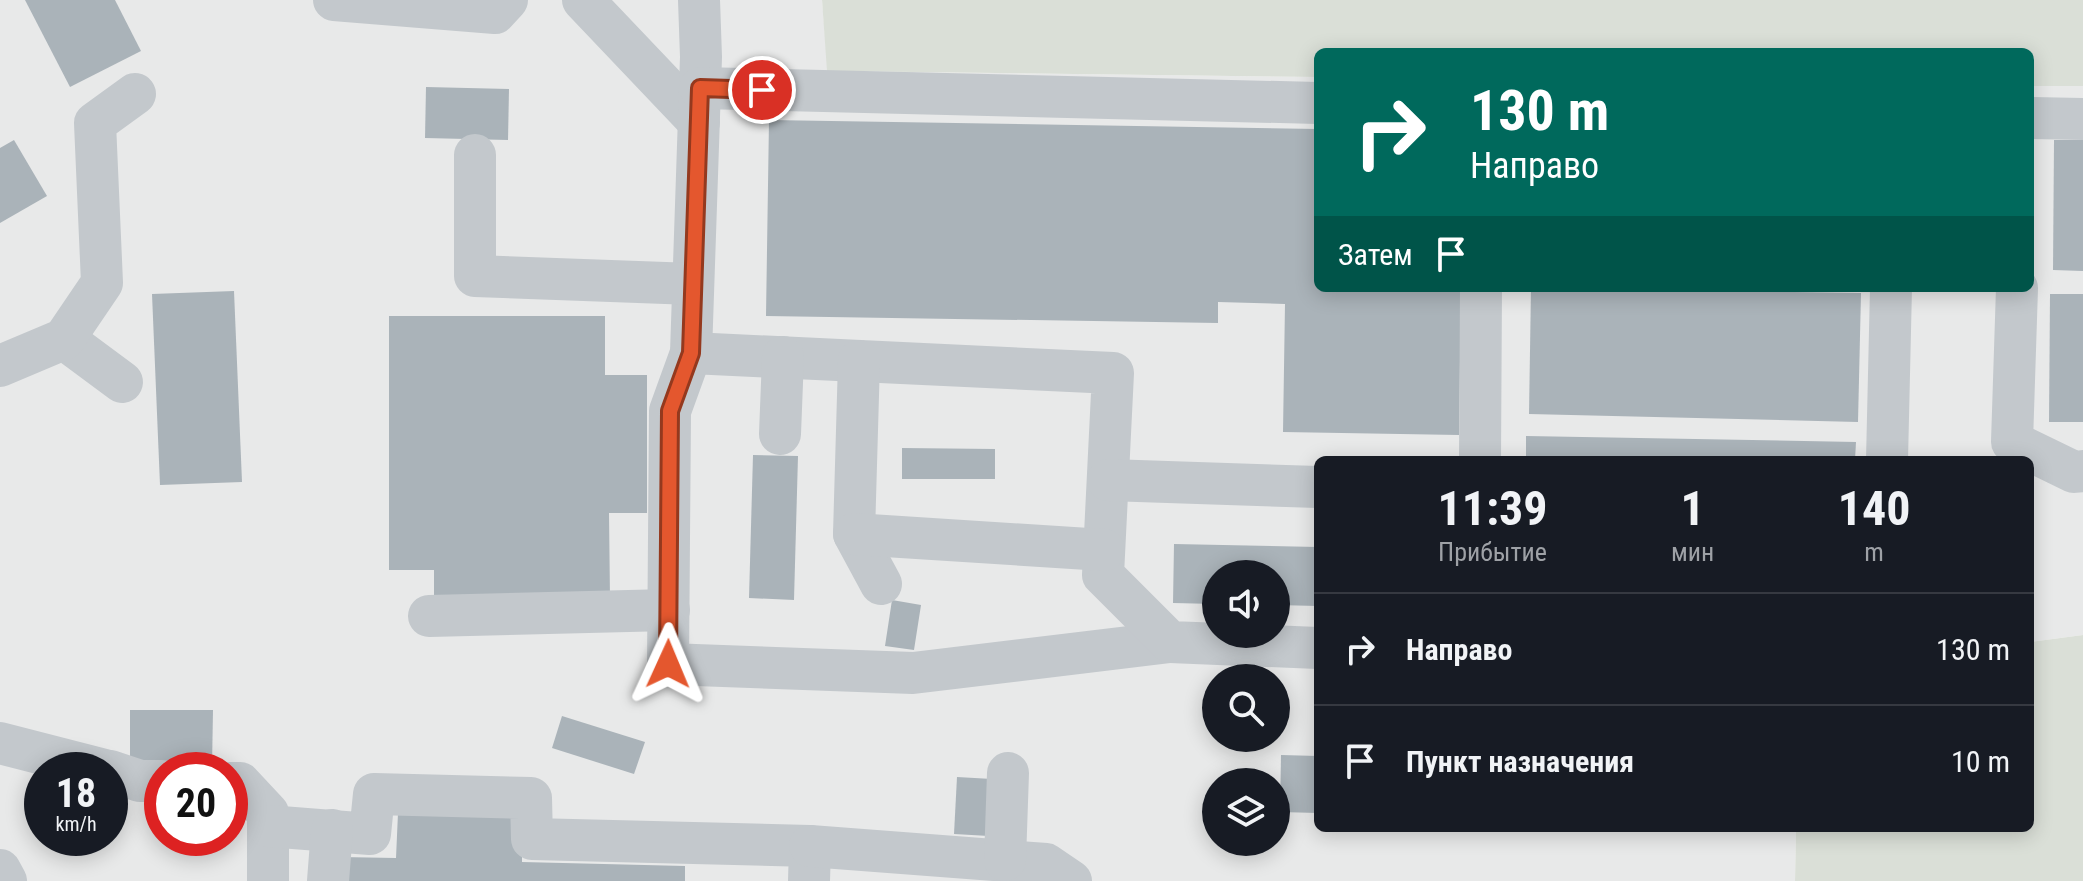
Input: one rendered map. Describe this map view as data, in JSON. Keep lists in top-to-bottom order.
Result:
{
  "page": {
    "turn": ["130 m", "Направо"],
    "then": "Затем",
    "eta": [
      "11:39",
      "Прибытие",
      "1",
      "мин",
      "140",
      "m"
    ],
    "list": [
      {
        "name": "Направо",
        "value": "130 m"
      },
      {
        "name": "Пункт назначения",
        "value": "10 m"
      }
    ],
    "speed": "18 km/h",
    "limit": "20"
  }
}
